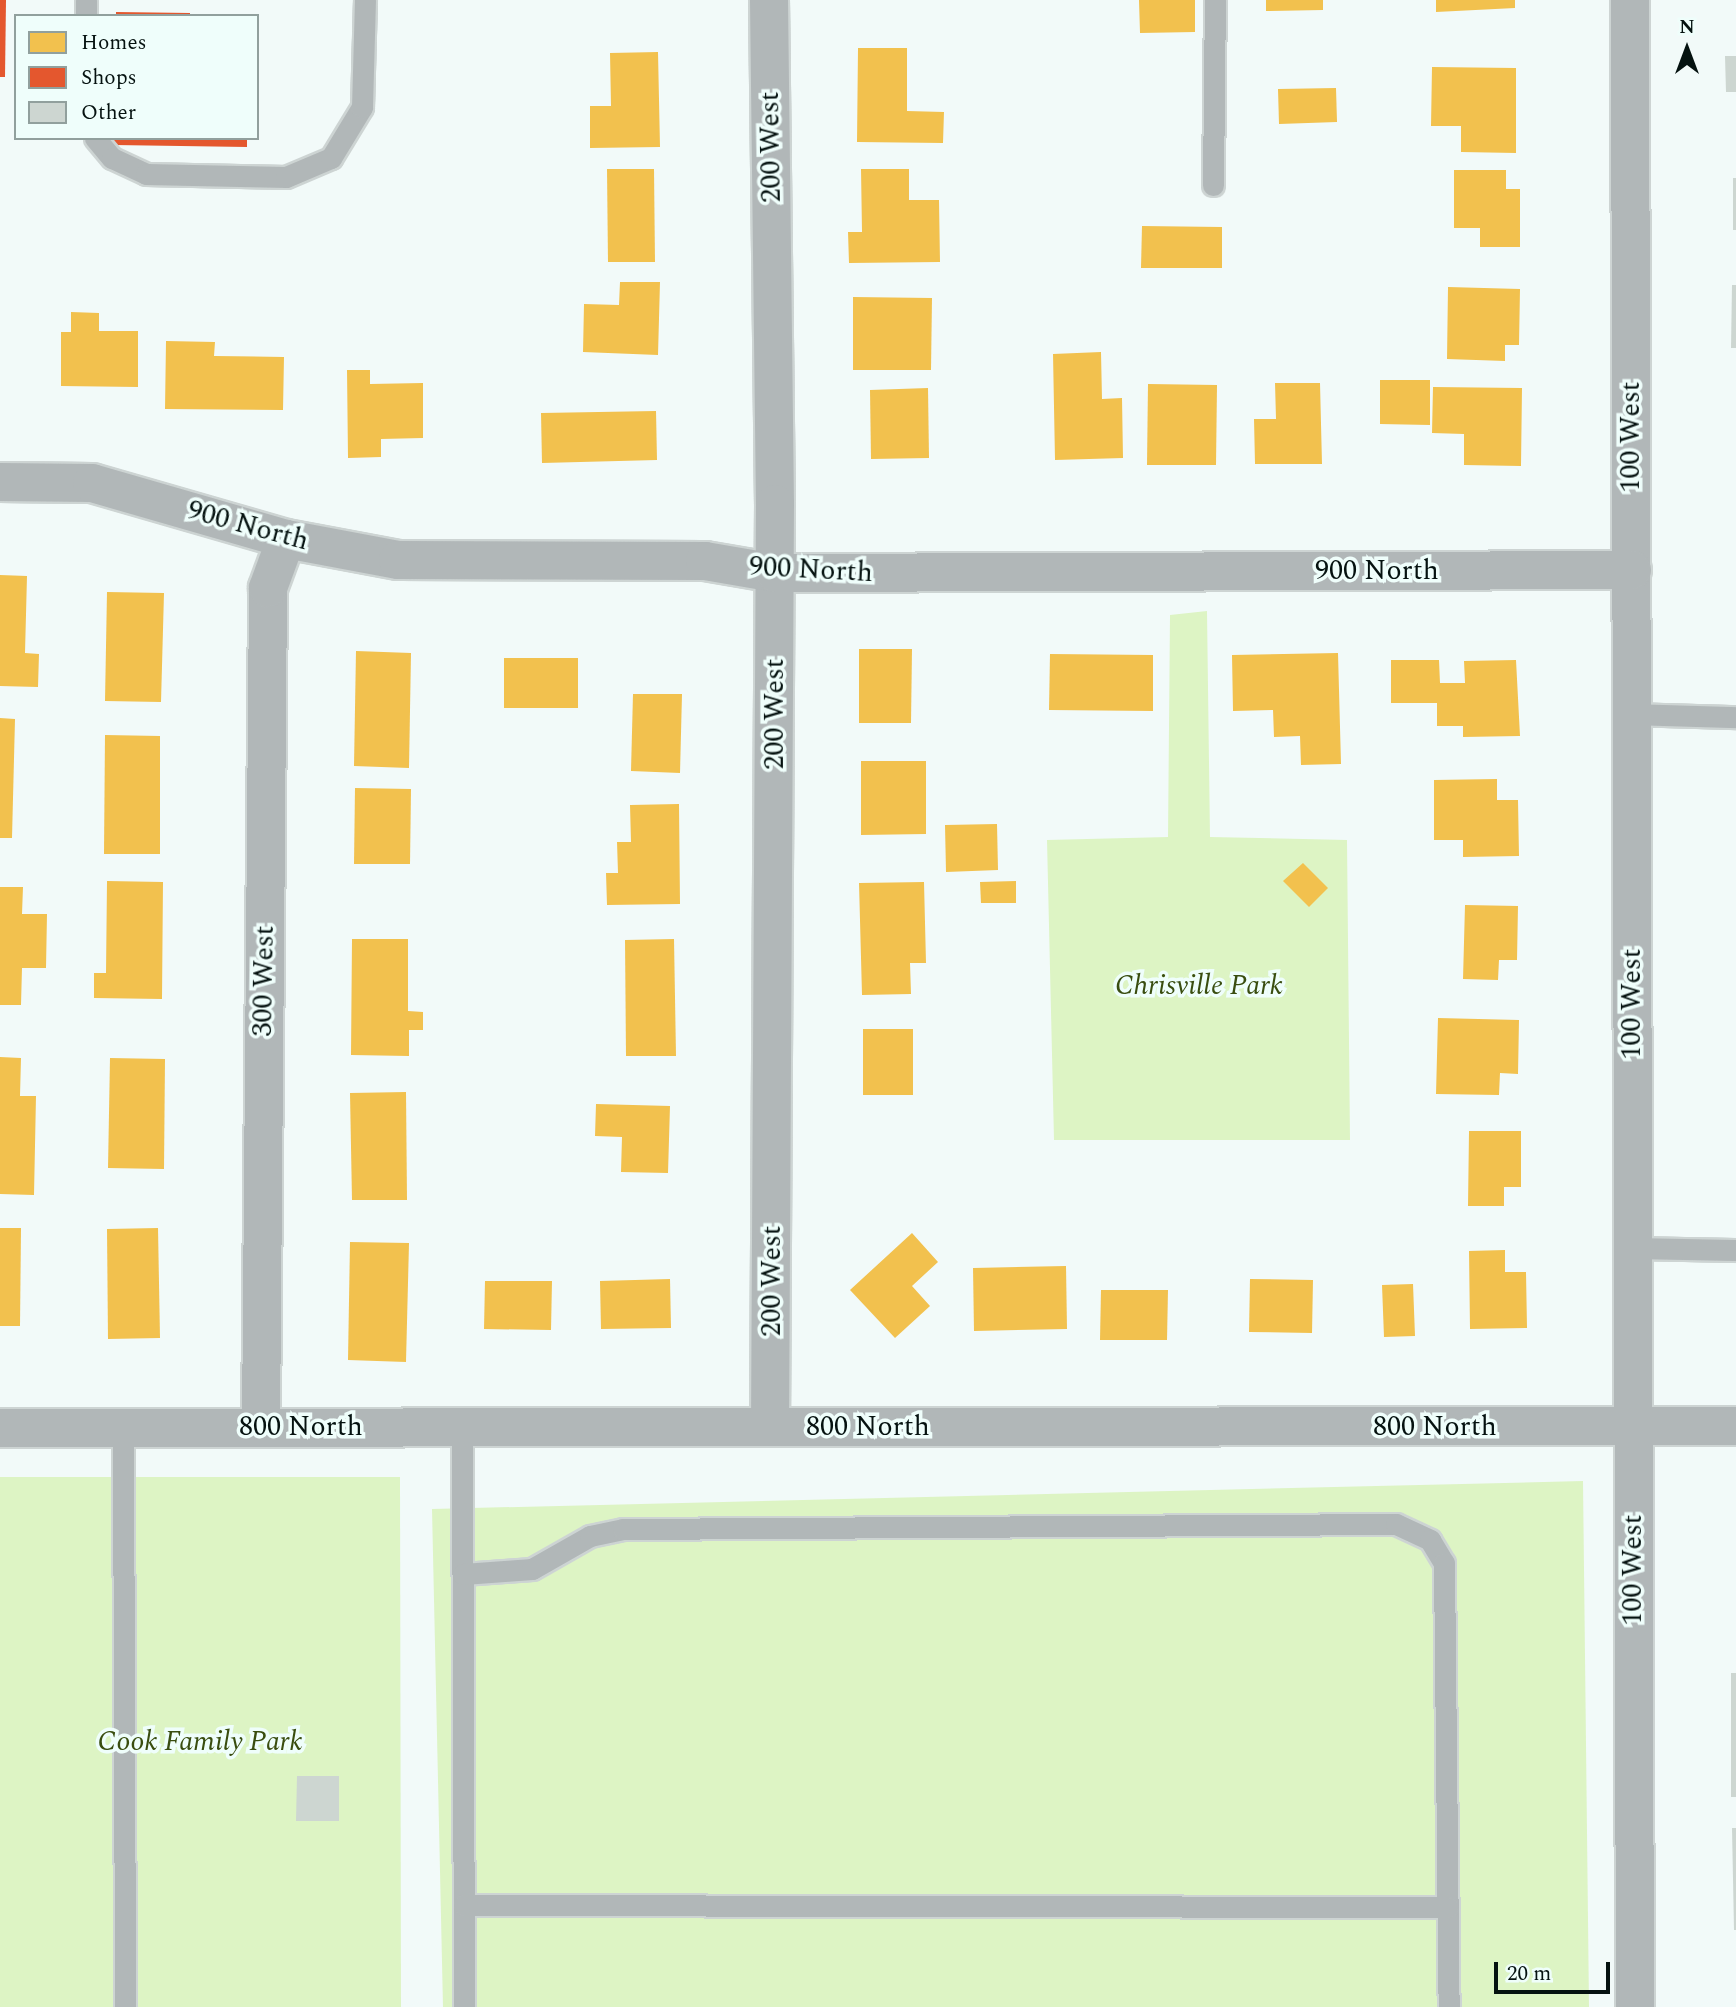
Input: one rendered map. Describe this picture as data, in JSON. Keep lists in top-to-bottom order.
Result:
{
  "streets": {
    "street": [
      "200 West",
      "100 West",
      "900 North",
      "300 West",
      "800 North"
    ]
  },
  "crossings": [
    ["200 West", "900 North"],
    ["200 West", "800 North"],
    ["100 West", "900 North"],
    ["100 West", "800 North"],
    ["900 North", "300 West"],
    ["300 West", "800 North"]
  ],
  "parks": ["Chrisville Park", "Cook Family Park"],
  "legend": ["Homes", "Shops", "Other"],
  "scale_bar": "20 m",
  "north": "top"
}
